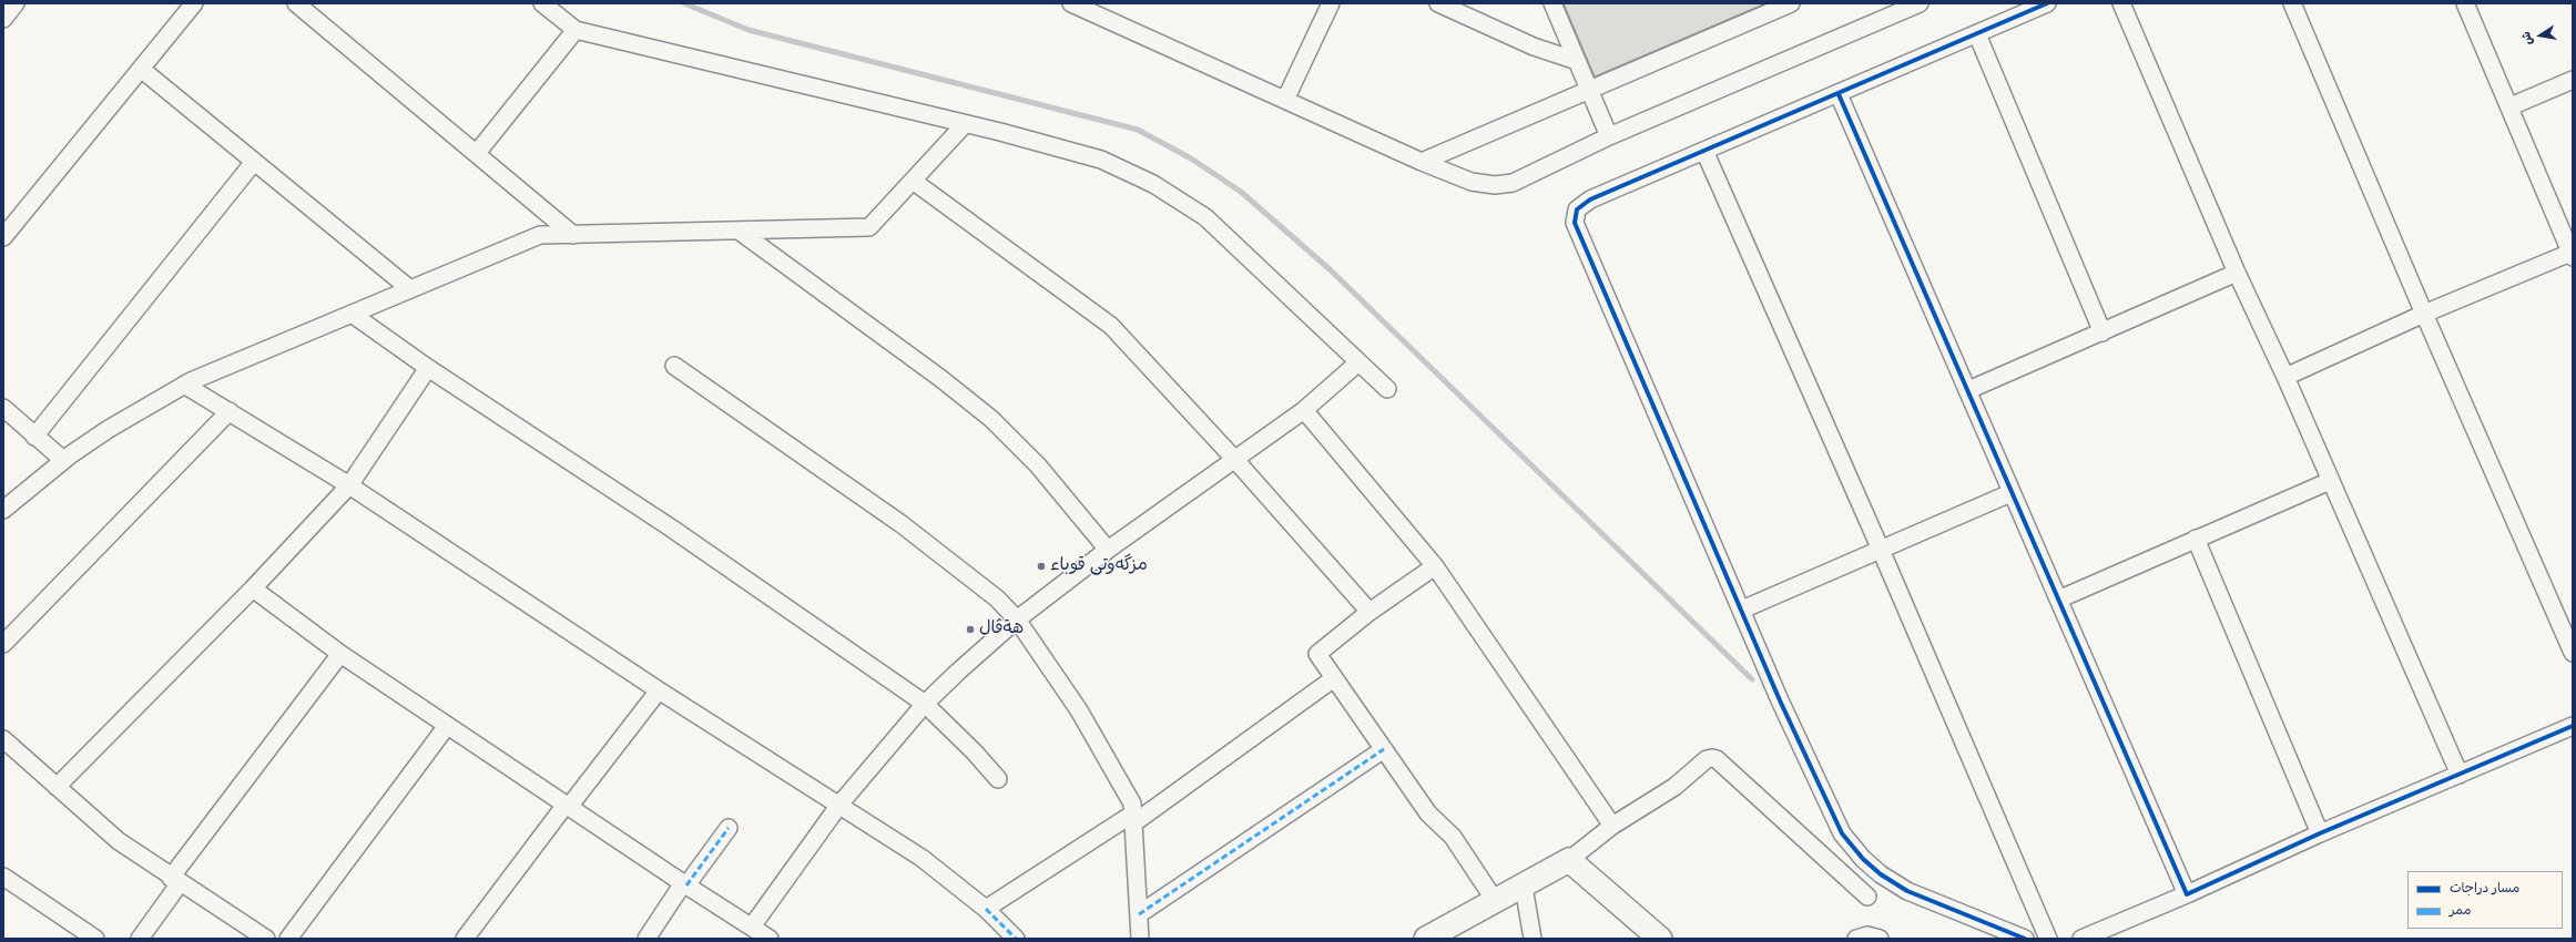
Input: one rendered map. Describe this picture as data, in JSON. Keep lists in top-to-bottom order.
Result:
{
  "places": ["مزگەوتی قوباء", "هةڤال"],
  "legend": ["مسار دراجات", "ممر"],
  "north": "left"
}
